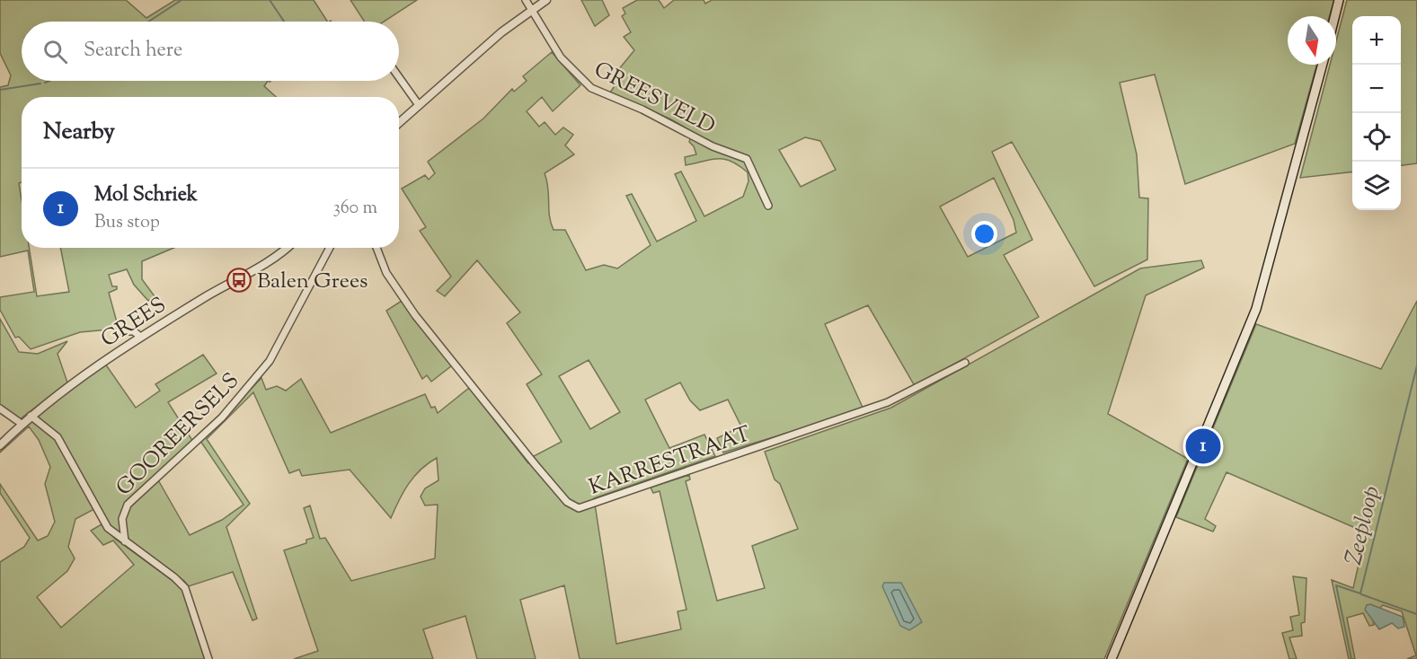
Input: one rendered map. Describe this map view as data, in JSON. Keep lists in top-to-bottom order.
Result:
{
  "streets": {
    "street": [
      "GREESVELD",
      "GREES",
      "GOOREERSELS",
      "KARRESTRAAT"
    ]
  },
  "water": ["Zeeploop"],
  "places": {
    "bus stop": ["Balen Grees"]
  },
  "north": "bottom",
  "page": {
    "map_buttons": ["+", "−"],
    "search": "Search here",
    "heading": "Nearby",
    "list": [
      {
        "mark": "1",
        "name": "Mol Schriek",
        "note": "Bus stop",
        "value": "360 m"
      }
    ],
    "pins": "1"
  }
}
